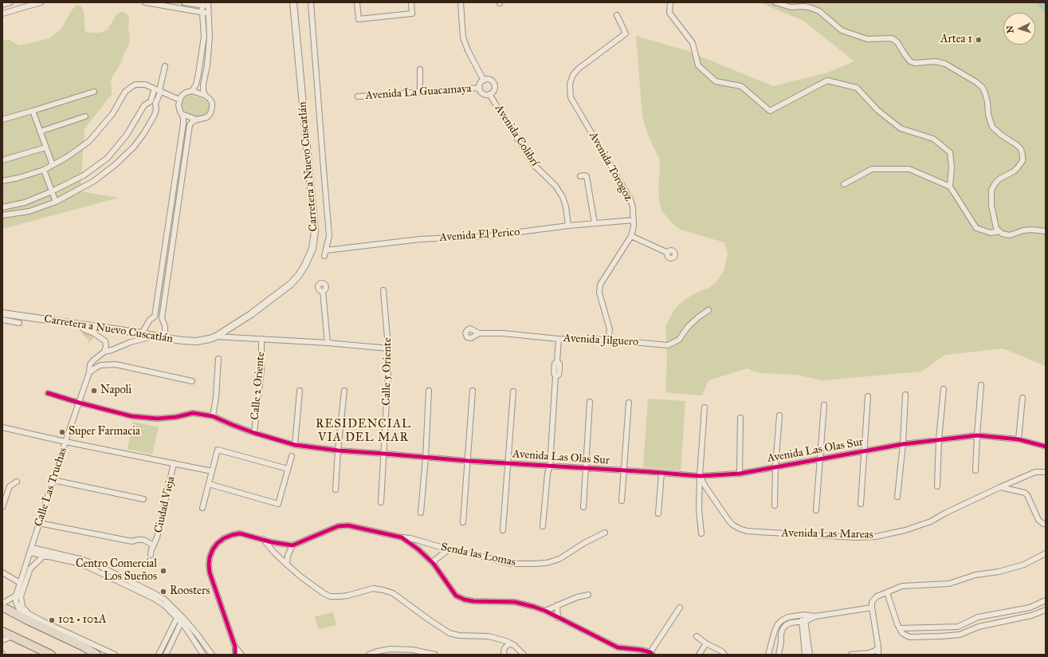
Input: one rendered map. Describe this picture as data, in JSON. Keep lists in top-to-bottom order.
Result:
{
  "streets": {
    "street": [
      "Avenida La Guacamaya",
      "Avenida Colibrí",
      "Carretera a Nuevo Cuscatlán",
      "Avenida Torogoz",
      "Avenida El Perico",
      "Avenida Jilguero",
      "Calle 5 Oriente",
      "Calle 2 Oriente",
      "Avenida Las Olas Sur",
      "Calle Las Truchas",
      "Ciudad Vieja",
      "Avenida Las Mareas",
      "Senda las Lomas"
    ]
  },
  "crossings": [
    ["Avenida La Guacamaya", "Avenida Colibrí"],
    ["Avenida Colibrí", "Avenida El Perico"],
    ["Avenida Torogoz", "Avenida El Perico"],
    ["Avenida Torogoz", "Avenida Jilguero"],
    ["Calle 5 Oriente", "Avenida Las Olas Sur"],
    ["Calle 2 Oriente", "Avenida Las Olas Sur"],
    ["Avenida Las Olas Sur", "Calle Las Truchas"],
    ["Avenida Las Olas Sur", "Avenida Las Mareas"]
  ],
  "districts": ["RESIDENCIAL VIA DEL MAR"],
  "places": [
    "Artea 1",
    "Napoli",
    "Super Farmacia",
    "Centro Comercial Los Sueños",
    "Roosters",
    "102 • 102A"
  ],
  "north": "left"
}
